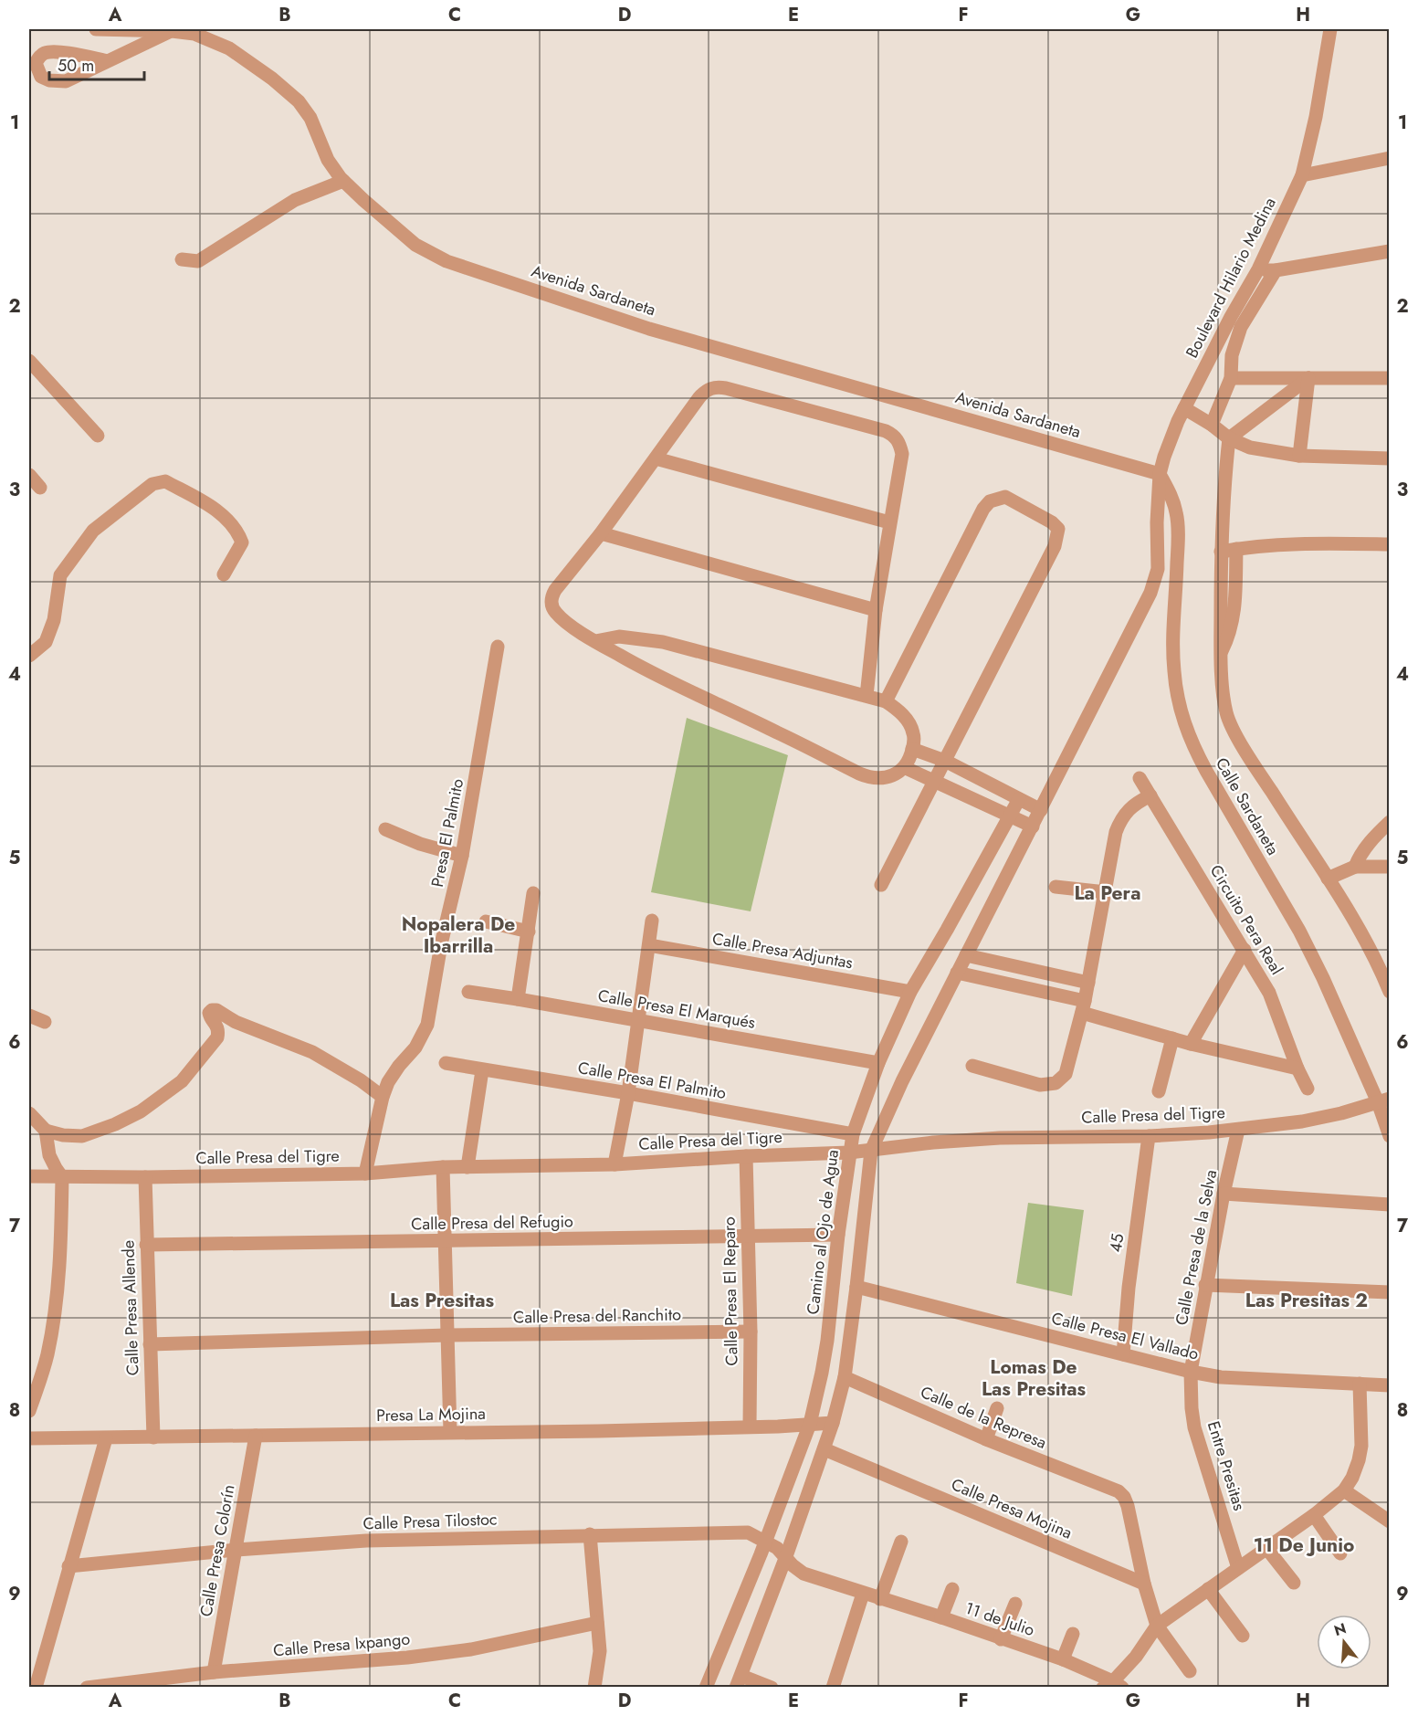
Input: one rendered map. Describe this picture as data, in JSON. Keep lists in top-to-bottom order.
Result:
{
  "streets": {
    "street": [
      "Boulevard Hilario Medina",
      "Avenida Sardaneta",
      "Calle Sardaneta",
      "Presa El Palmito",
      "Circuito Pera Real",
      "Calle Presa Adjuntas",
      "Calle Presa El Marqués",
      "Calle Presa El Palmito",
      "Calle Presa del Tigre",
      "Calle Presa del Refugio",
      "Camino al Ojo de Agua",
      "45",
      "Calle Presa de la Selva",
      "Calle Presa El Reparo",
      "Calle Presa Allende",
      "Calle Presa del Ranchito",
      "Calle Presa El Vallado",
      "Presa La Mojina",
      "Calle de la Represa",
      "Entre Presitas",
      "Calle Presa Mojina",
      "Calle Presa Tilostoc",
      "Calle Presa Colorín",
      "11 de Julio",
      "Calle Presa Ixpango"
    ]
  },
  "crossings": [
    ["Boulevard Hilario Medina", "Avenida Sardaneta"],
    ["Boulevard Hilario Medina", "Calle Sardaneta"],
    ["Boulevard Hilario Medina", "Calle Presa del Tigre"],
    ["Avenida Sardaneta", "Calle Sardaneta"],
    ["Calle Sardaneta", "Calle Presa del Tigre"],
    ["Presa El Palmito", "Calle Presa del Tigre"],
    ["Calle Presa Adjuntas", "Camino al Ojo de Agua"],
    ["Calle Presa El Marqués", "Camino al Ojo de Agua"],
    ["Calle Presa El Palmito", "Camino al Ojo de Agua"],
    ["Calle Presa del Tigre", "Camino al Ojo de Agua"],
    ["Calle Presa del Tigre", "45"],
    ["Calle Presa del Tigre", "Calle Presa de la Selva"],
    ["Calle Presa del Tigre", "Calle Presa El Reparo"],
    ["Calle Presa del Tigre", "Calle Presa Allende"],
    ["Calle Presa del Refugio", "Camino al Ojo de Agua"],
    ["Calle Presa del Refugio", "Calle Presa El Reparo"],
    ["Calle Presa del Refugio", "Calle Presa Allende"],
    ["Camino al Ojo de Agua", "Presa La Mojina"],
    ["Camino al Ojo de Agua", "Calle Presa Tilostoc"],
    ["45", "Calle Presa El Vallado"],
    ["Calle Presa de la Selva", "Calle Presa El Vallado"],
    ["Calle Presa de la Selva", "Entre Presitas"],
    ["Calle Presa El Reparo", "Calle Presa del Ranchito"],
    ["Calle Presa El Reparo", "Presa La Mojina"],
    ["Calle Presa Allende", "Calle Presa del Ranchito"],
    ["Calle Presa Allende", "Presa La Mojina"],
    ["Calle Presa El Vallado", "Entre Presitas"],
    ["Presa La Mojina", "Calle Presa Colorín"],
    ["Calle de la Represa", "Calle Presa Mojina"],
    ["Calle Presa Tilostoc", "Calle Presa Colorín"],
    ["Calle Presa Tilostoc", "11 de Julio"],
    ["Calle Presa Colorín", "Calle Presa Ixpango"]
  ],
  "districts": [
    "La Pera",
    "Nopalera De Ibarrilla",
    "Las Presitas",
    "Las Presitas 2",
    "Lomas De Las Presitas",
    "11 De Junio"
  ],
  "scale_bar": "50 m",
  "north": "top",
  "grid": {
    "columns": [
      "A",
      "B",
      "C",
      "D",
      "E",
      "F",
      "G",
      "H"
    ],
    "rows": [
      "1",
      "2",
      "3",
      "4",
      "5",
      "6",
      "7",
      "8",
      "9"
    ]
  }
}
